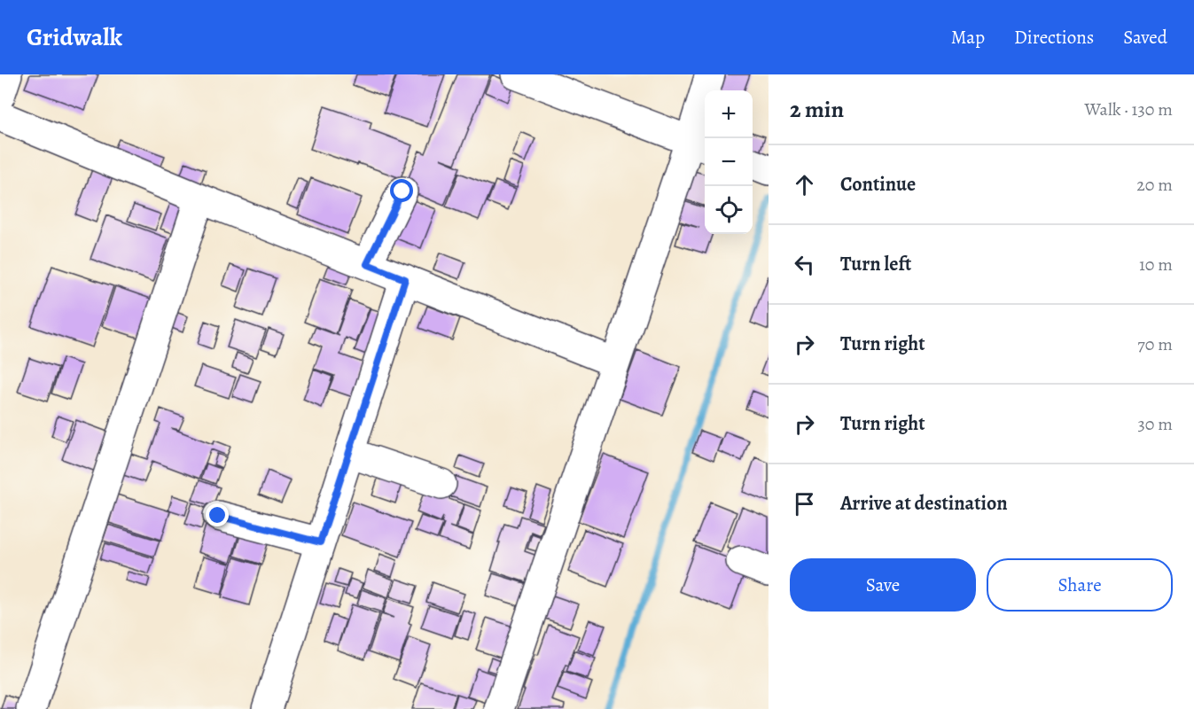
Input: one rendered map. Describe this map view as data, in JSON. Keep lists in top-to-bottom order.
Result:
{
  "page": {
    "header": "Gridwalk",
    "nav": ["Map", "Directions", "Saved"],
    "heading": ["2 min", "Walk · 130 m"],
    "map_buttons": ["+", "−"],
    "list": [
      ["Continue", "20 m"],
      ["Turn left", "10 m"],
      ["Turn right", "70 m"],
      ["Turn right", "30 m"],
      "Arrive at destination"
    ],
    "buttons": ["Save", "Share"]
  }
}
